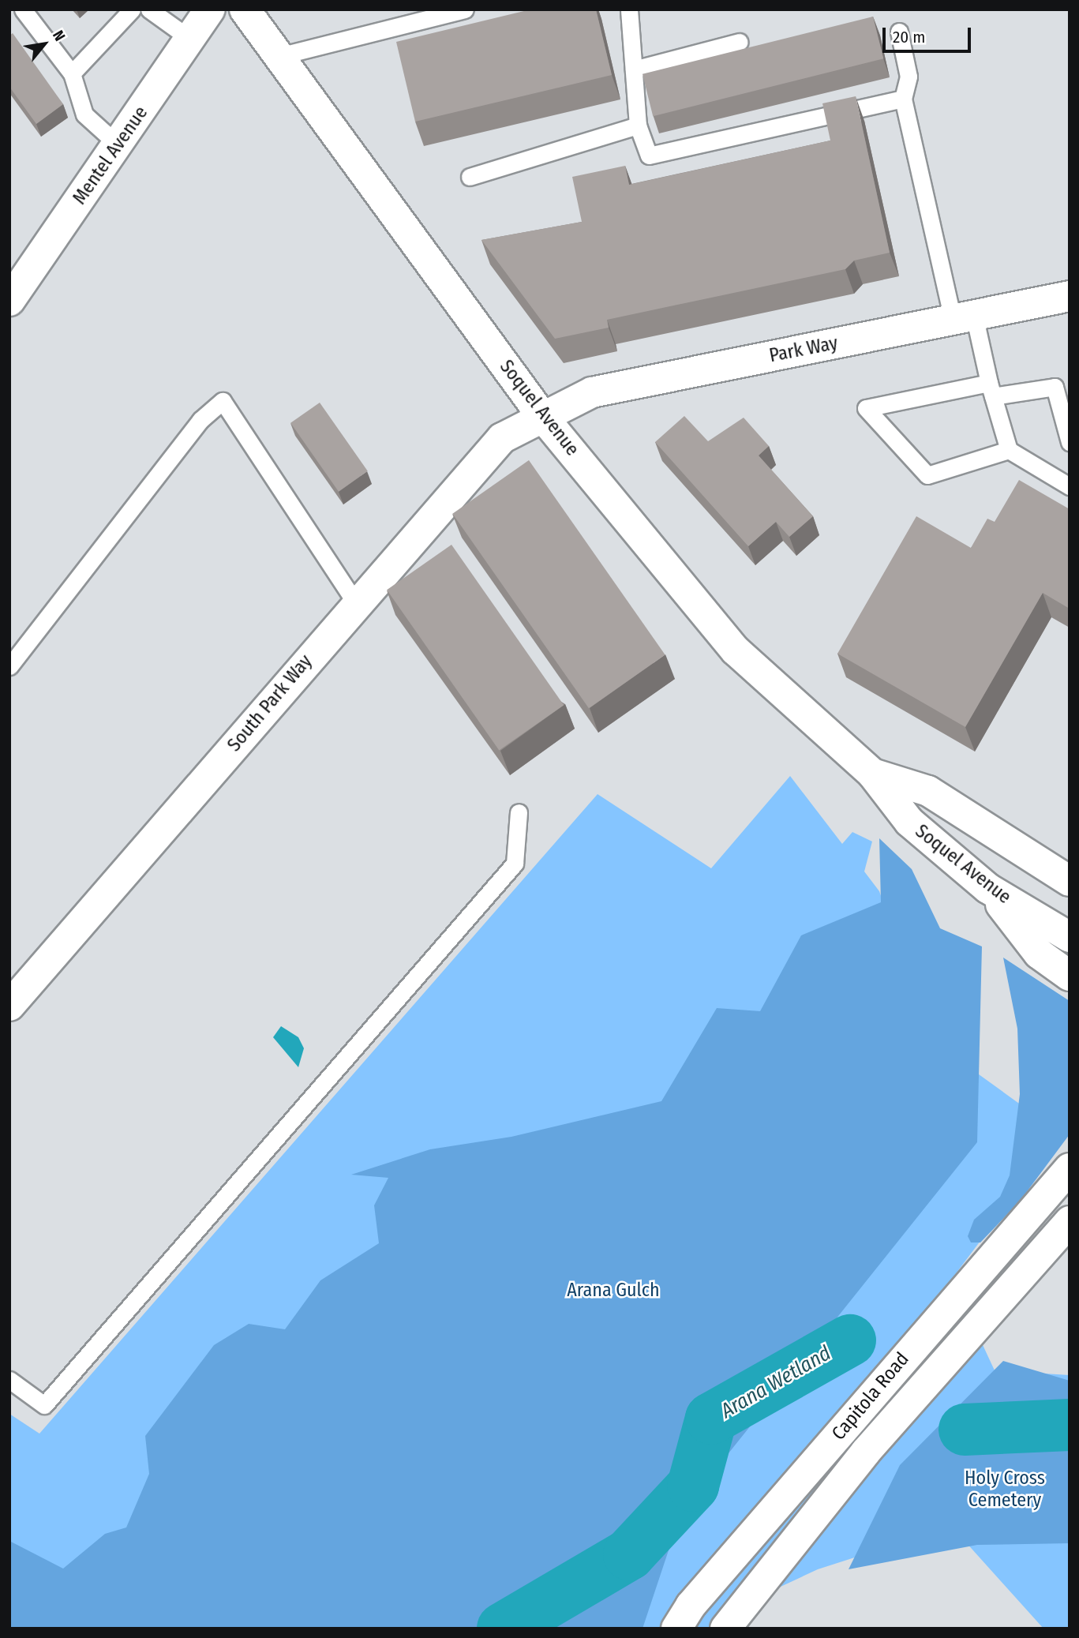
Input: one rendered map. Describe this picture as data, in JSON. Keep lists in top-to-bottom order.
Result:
{
  "streets": {
    "main road": [
      "Mentel Avenue",
      "Park Way",
      "Soquel Avenue",
      "South Park Way",
      "Capitola Road"
    ]
  },
  "crossings": [
    ["Park Way", "Soquel Avenue"],
    ["Park Way", "South Park Way"],
    ["Soquel Avenue", "South Park Way"]
  ],
  "water": ["Arana Wetland"],
  "parks": ["Arana Gulch", "Holy Cross Cemetery"],
  "scale_bar": "20 m",
  "north": "top right"
}
